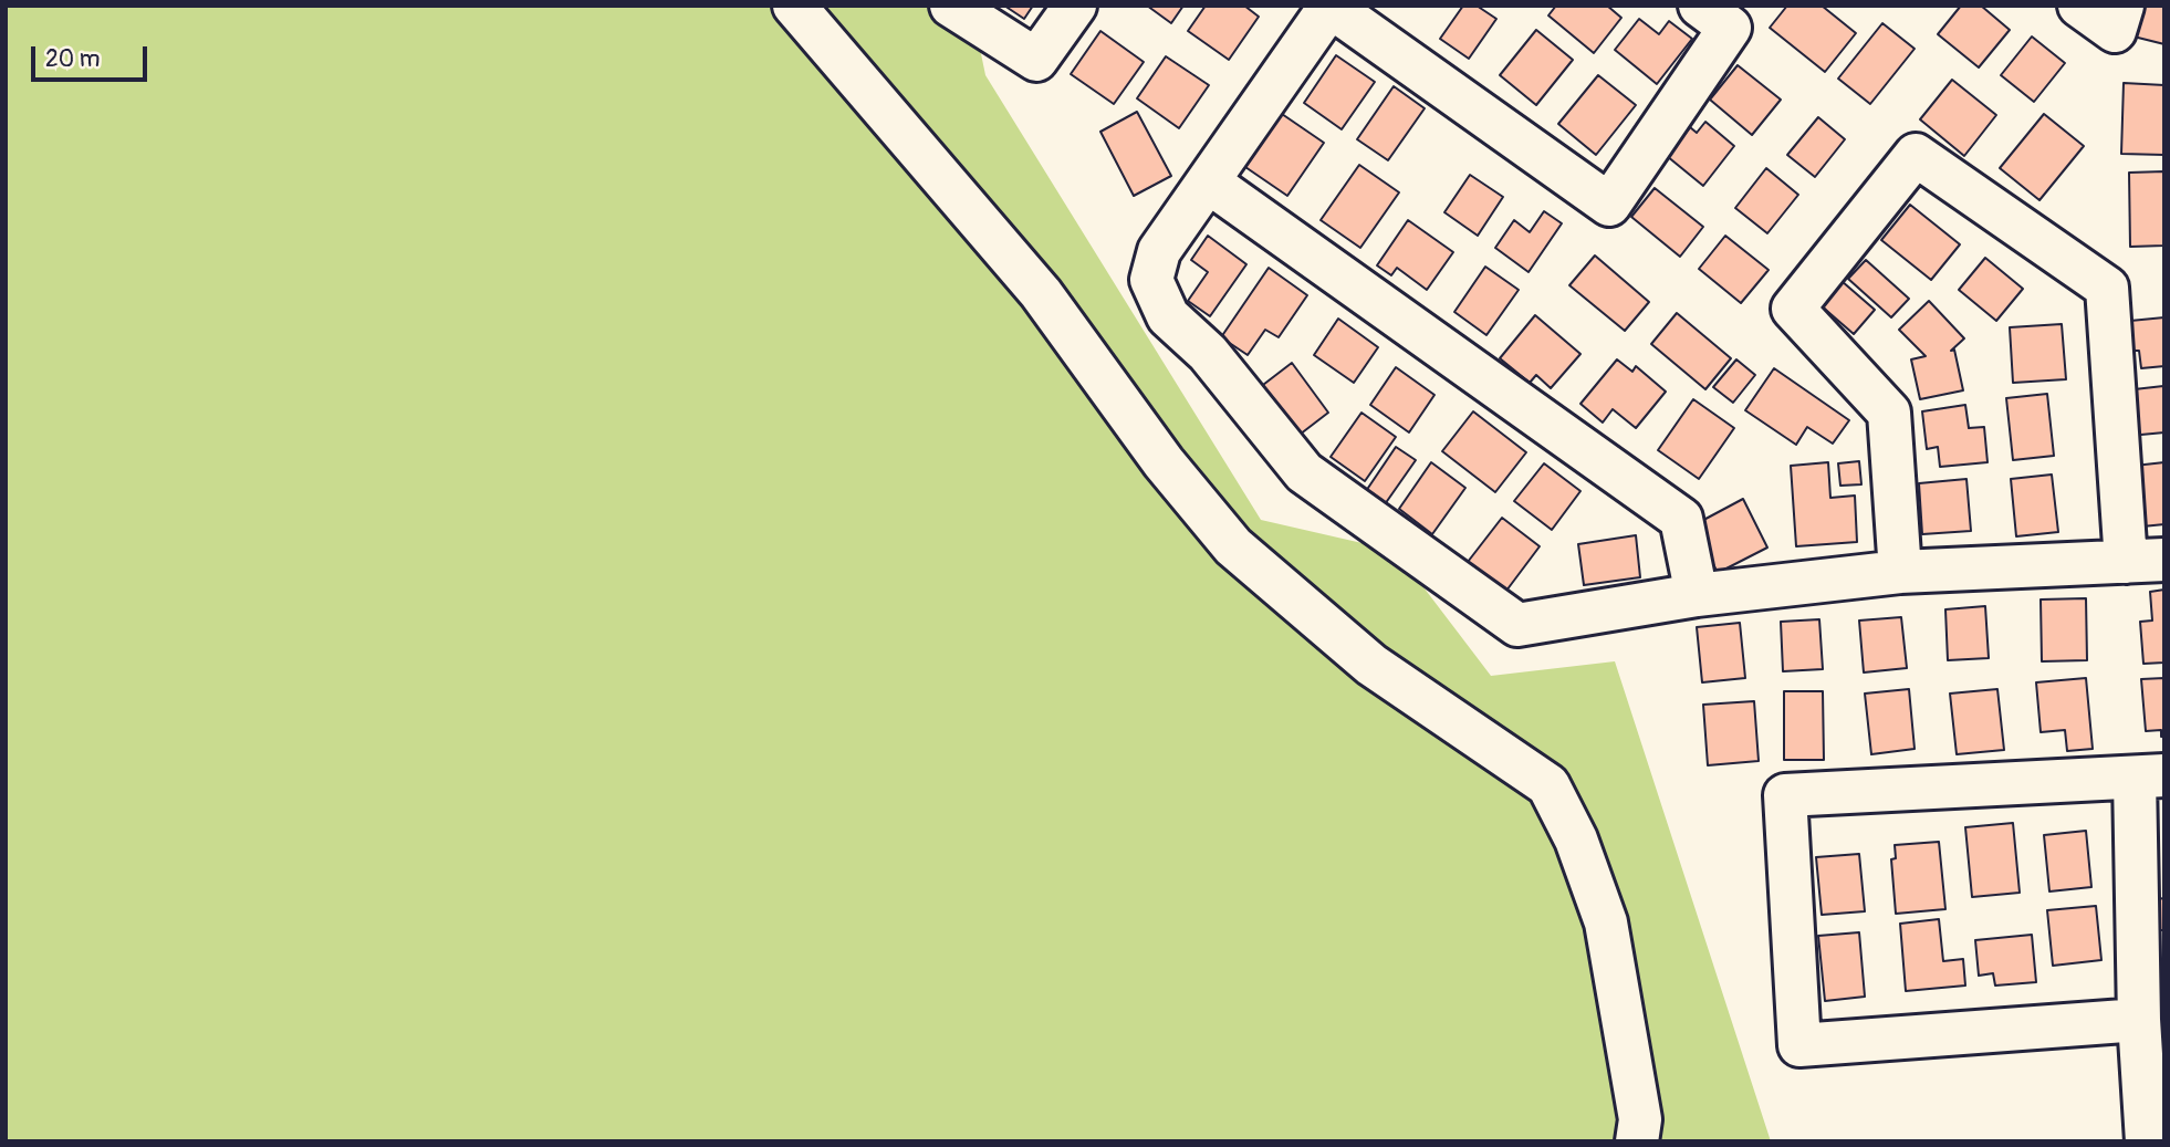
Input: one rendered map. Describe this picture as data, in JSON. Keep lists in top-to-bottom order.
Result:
{
  "scale_bar": "20 m"
}
